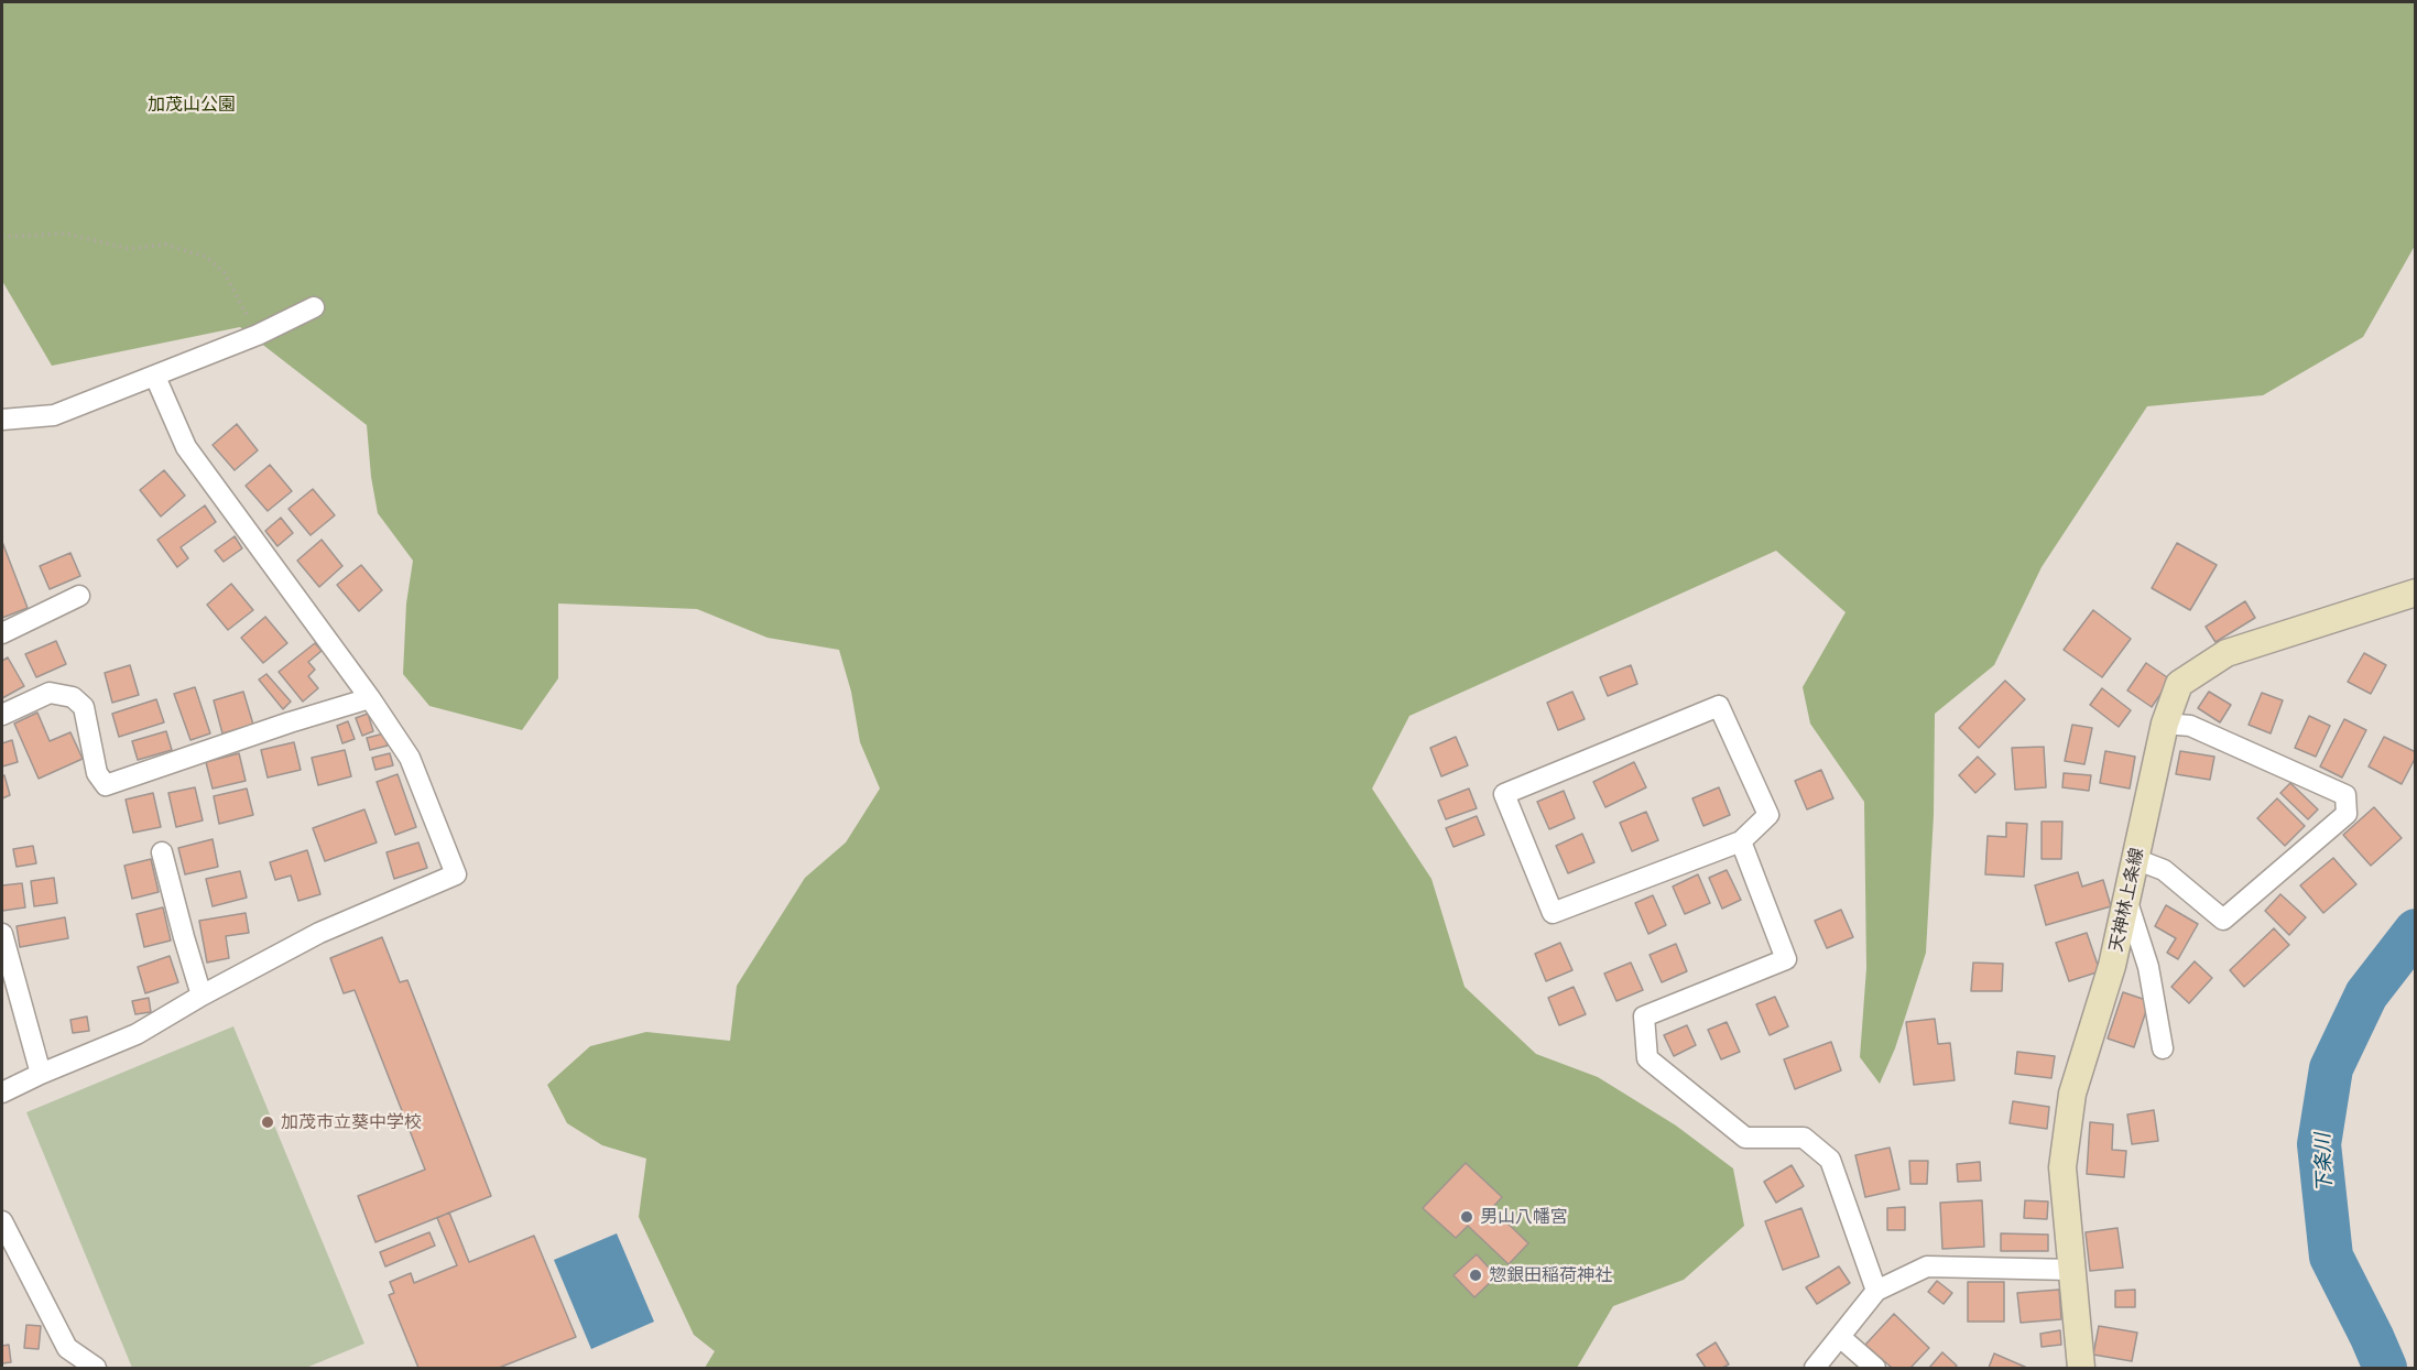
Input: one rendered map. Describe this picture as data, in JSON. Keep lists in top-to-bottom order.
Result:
{
  "streets": {
    "main road": ["天神林上条線"]
  },
  "water": ["下条川"],
  "parks": ["加茂山公園"],
  "places": ["加茂市立葵中学校", "男山八幡宮", "惣銀田稲荷神社"]
}
